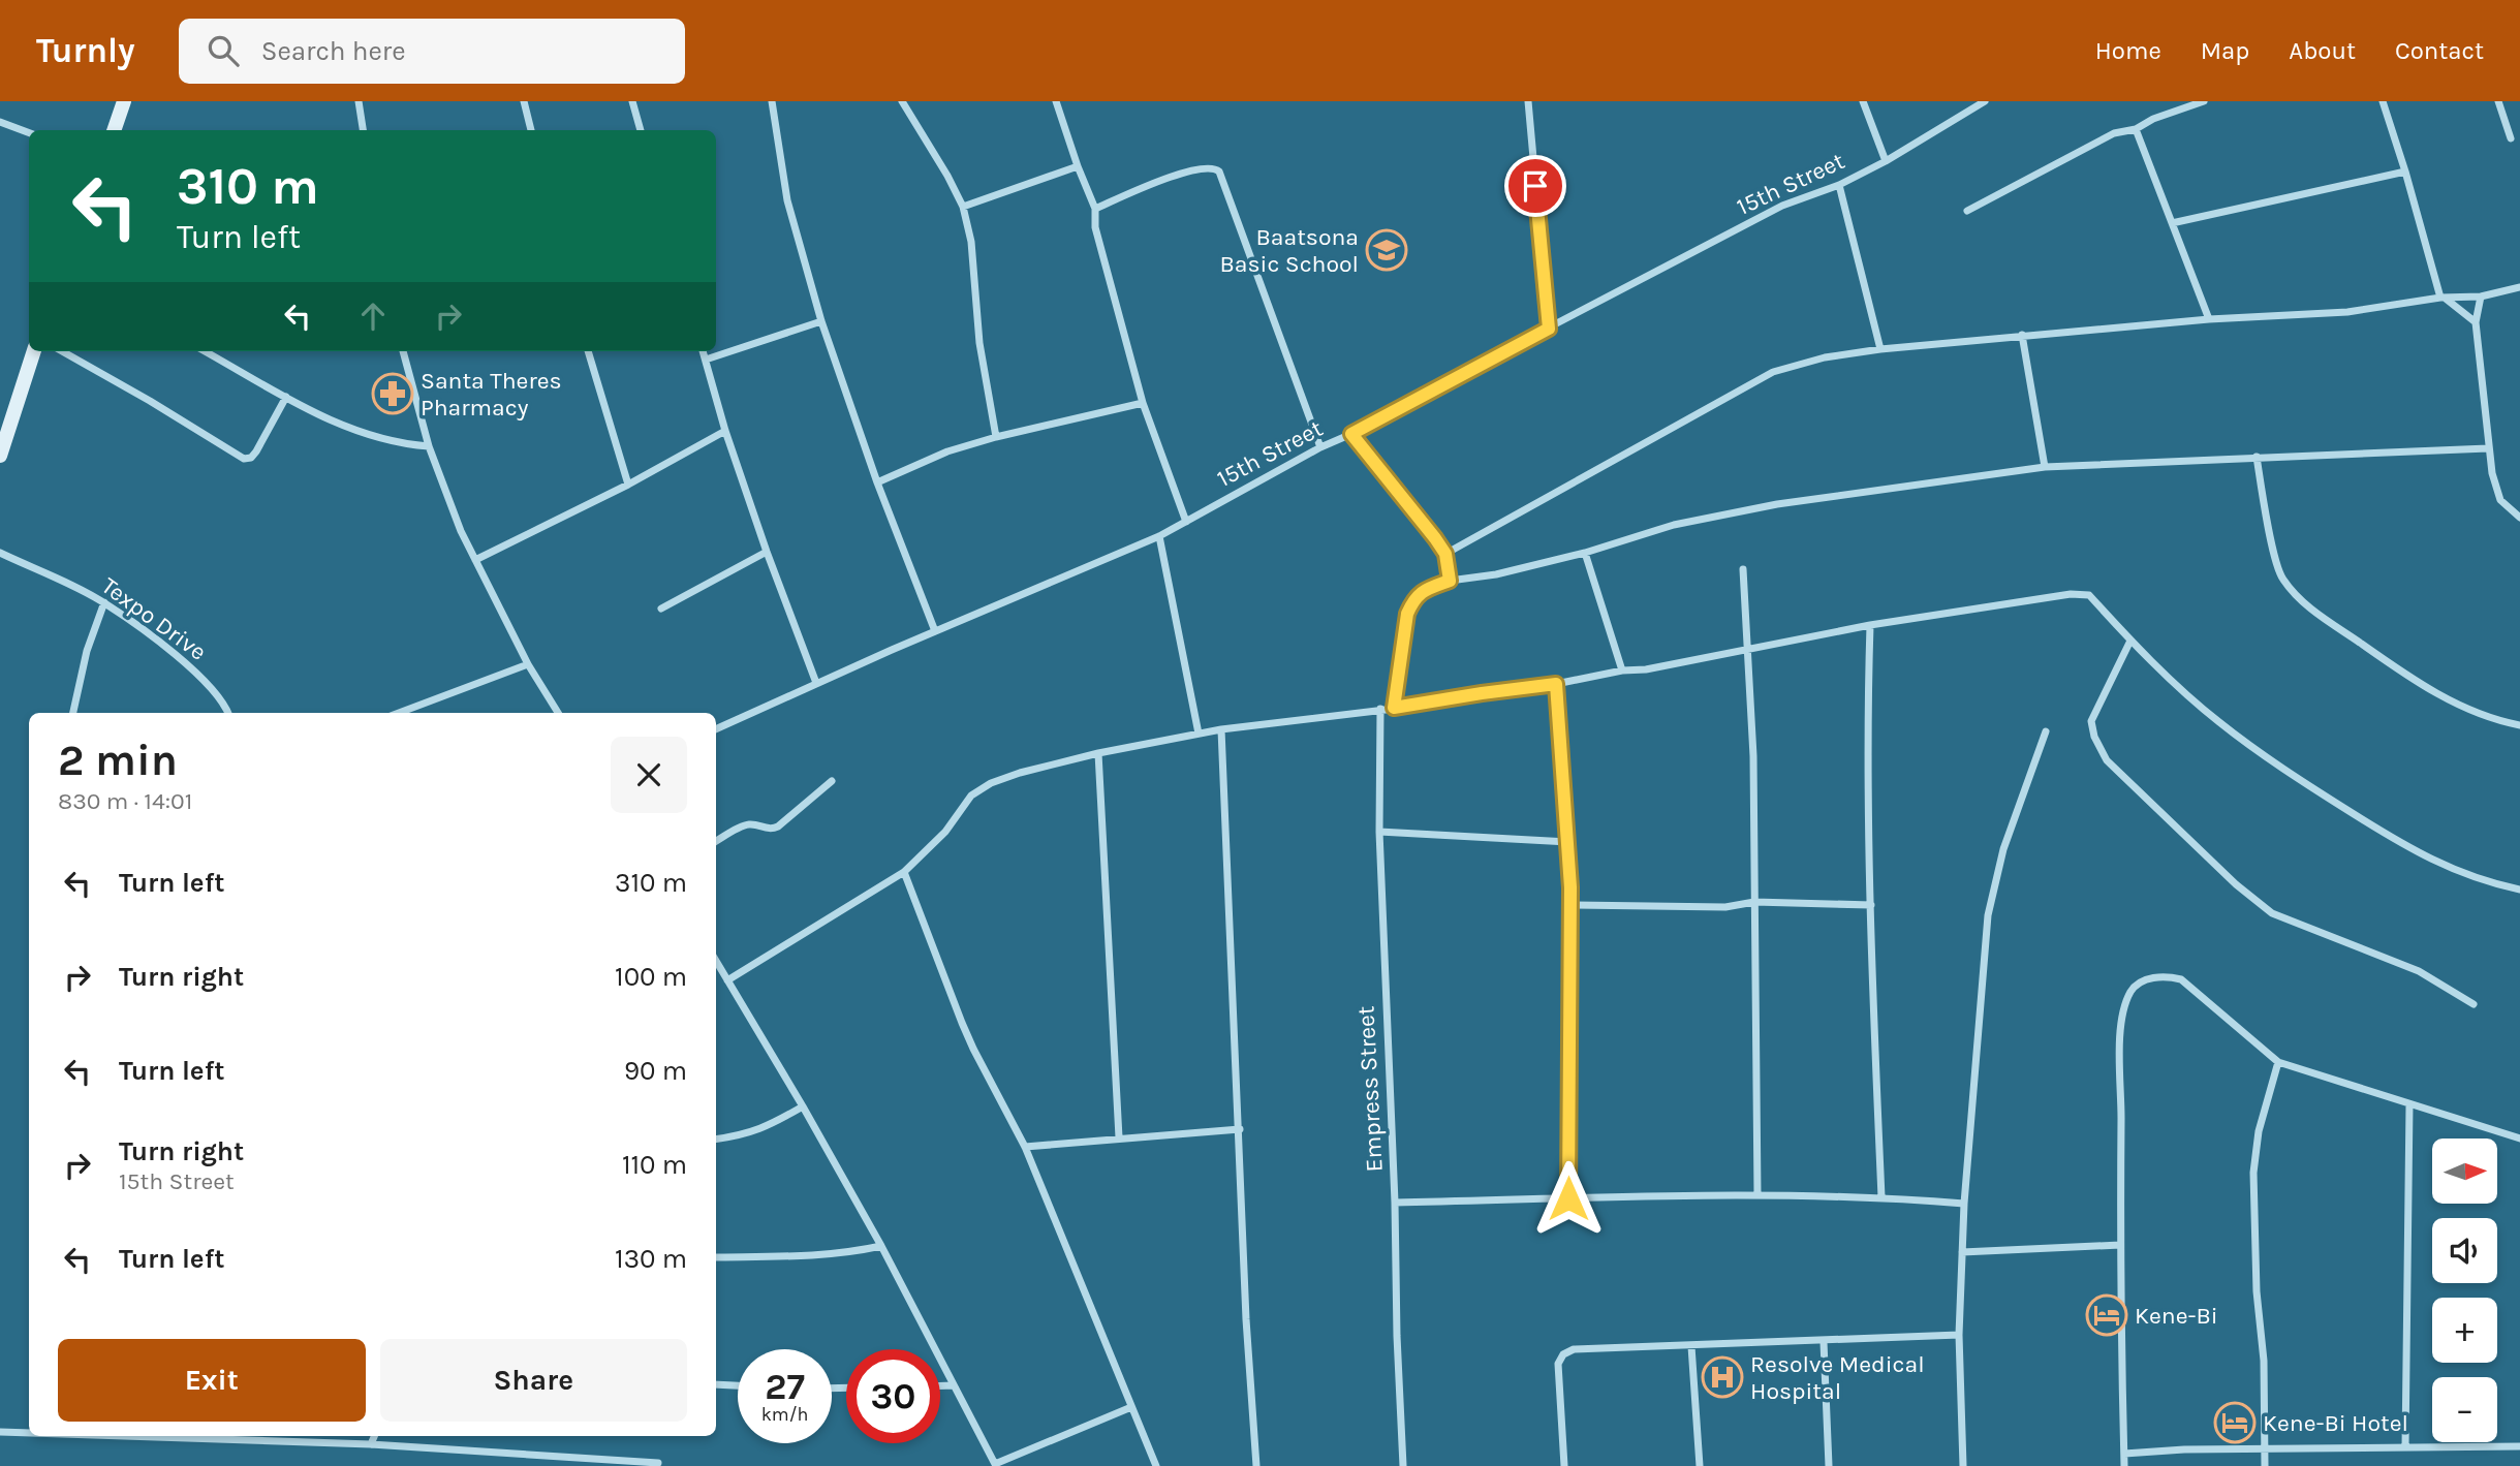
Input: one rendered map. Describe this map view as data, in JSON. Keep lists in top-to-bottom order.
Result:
{
  "streets": {
    "street": ["15th Street", "Texpo Drive", "Empress Street"]
  },
  "places": {
    "school or university": ["Baatsona Basic School"],
    "pharmacy": ["Santa Theres Pharmacy"],
    "hotel": ["Kene-Bi", "Kene-Bi Hotel"],
    "hospital": ["Resolve Medical Hospital"]
  },
  "north": "right",
  "page": {
    "header": "Turnly",
    "search": "Search here",
    "nav": [
      "Home",
      "Map",
      "About",
      "Contact"
    ],
    "turn": ["310 m", "Turn left"],
    "heading": ["2 min", "830 m · 14:01"],
    "list": [
      {
        "name": "Turn left",
        "value": "310 m"
      },
      {
        "name": "Turn right",
        "value": "100 m"
      },
      {
        "name": "Turn left",
        "value": "90 m"
      },
      {
        "name": "Turn right",
        "note": "15th Street",
        "value": "110 m"
      },
      {
        "name": "Turn left",
        "value": "130 m"
      }
    ],
    "map_buttons": ["+", "−"],
    "buttons": ["Exit", "Share"],
    "speed": "27 km/h",
    "limit": "30"
  }
}
